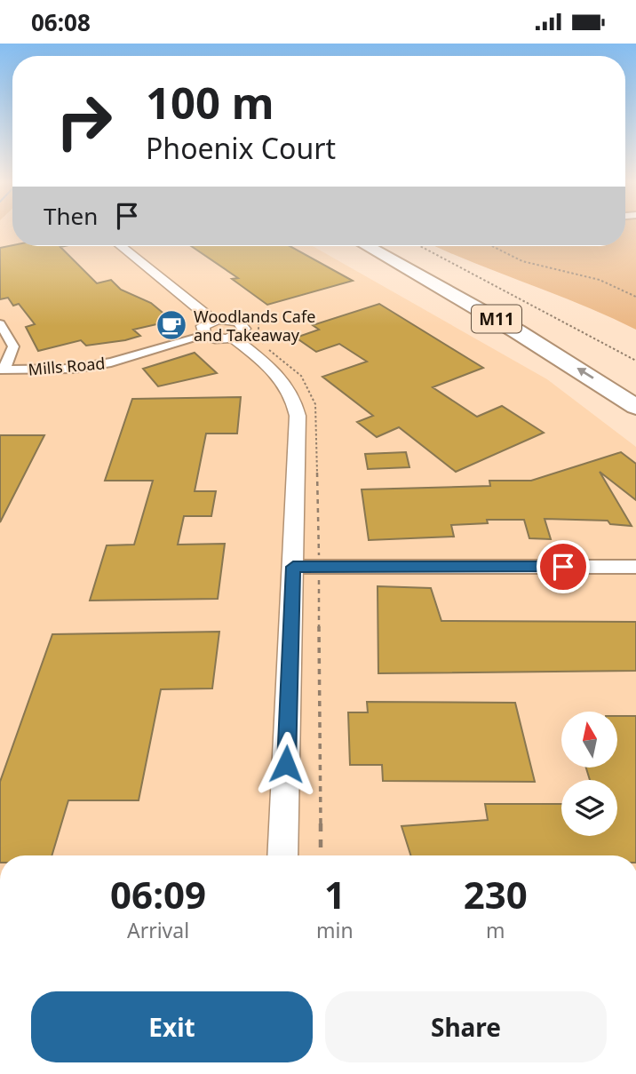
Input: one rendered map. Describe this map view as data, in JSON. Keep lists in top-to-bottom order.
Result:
{
  "streets": {
    "highway": ["M11"],
    "street": ["Mills Road"]
  },
  "places": {
    "cafe": ["Woodlands Cafe and Takeaway"]
  },
  "north": "top",
  "page": {
    "status": "06:08",
    "turn": ["100 m", "Phoenix Court"],
    "then": "Then",
    "eta": [
      "06:09",
      "Arrival",
      "1",
      "min",
      "230",
      "m"
    ],
    "buttons": ["Exit", "Share"]
  }
}
